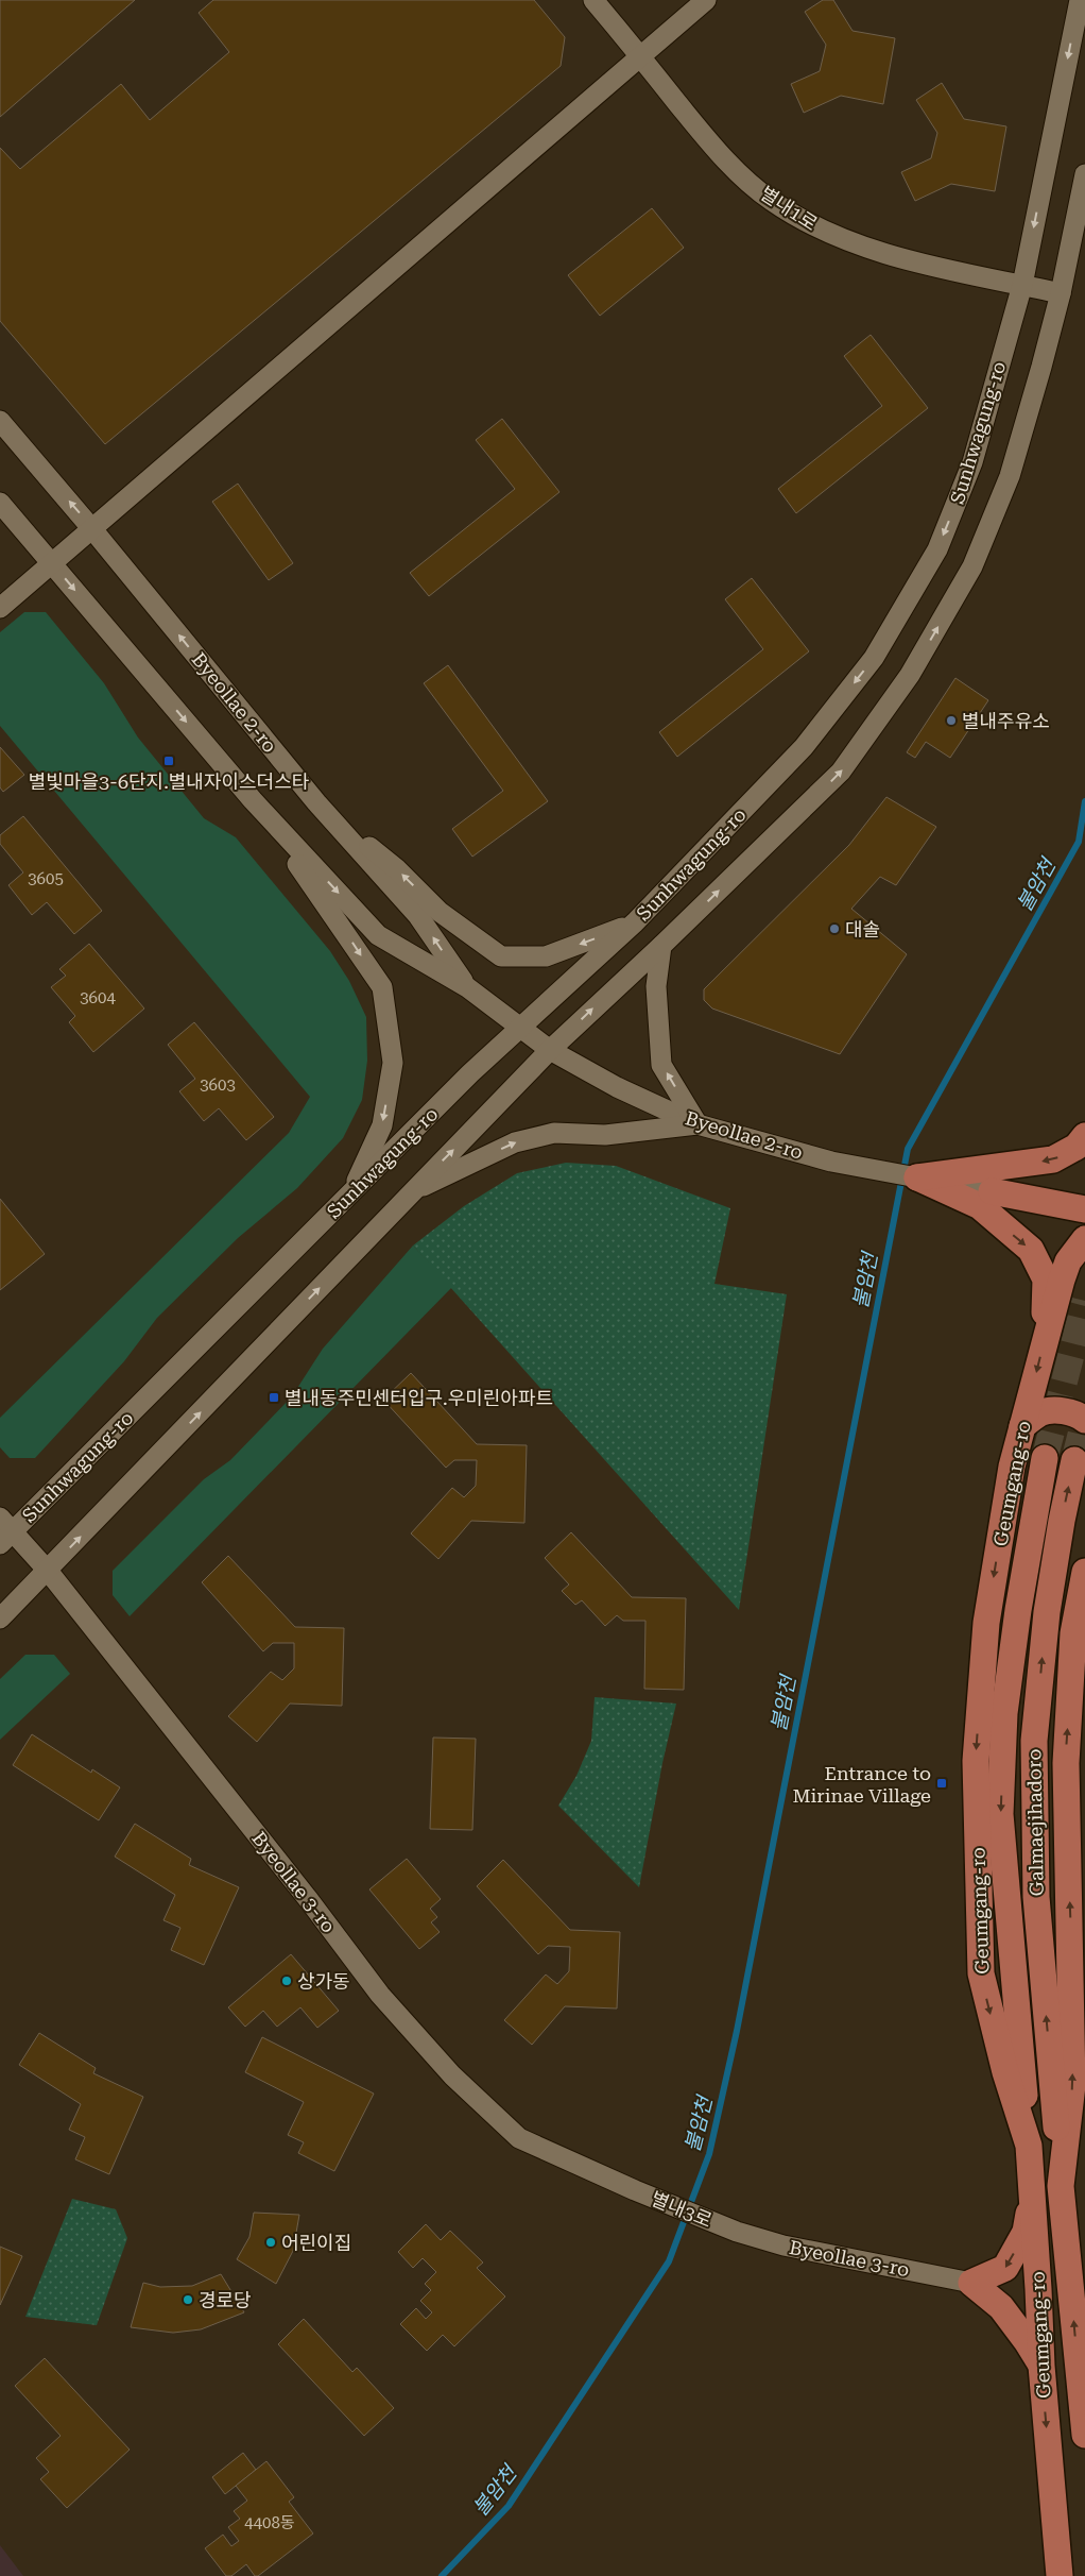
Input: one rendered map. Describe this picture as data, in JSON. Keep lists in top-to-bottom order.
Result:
{
  "streets": {
    "main road": ["Geumgang-ro", "Galmaejihadoro"],
    "street": [
      "별내1로",
      "Sunhwagung-ro",
      "Byeollae 2-ro",
      "Byeollae 3-ro",
      "별내3로"
    ]
  },
  "crossings": [
    ["별내1로", "Sunhwagung-ro"],
    ["Sunhwagung-ro", "Byeollae 2-ro"],
    ["Sunhwagung-ro", "Byeollae 3-ro"],
    ["Geumgang-ro", "Galmaejihadoro"],
    ["Byeollae 3-ro", "별내3로"]
  ],
  "water": ["불암천"],
  "places": {
    "other": [
      "별내주유소",
      "대솔",
      "상가동",
      "어린이집",
      "경로당"
    ],
    "transit": ["별빛마을3-6단지.별내자이스더스타", "별내동주민센터입구.우미린아파트", "Entrance to Mirinae Village"]
  },
  "house_numbers": [
    "3605",
    "3604",
    "3603",
    "4408동"
  ]
}
